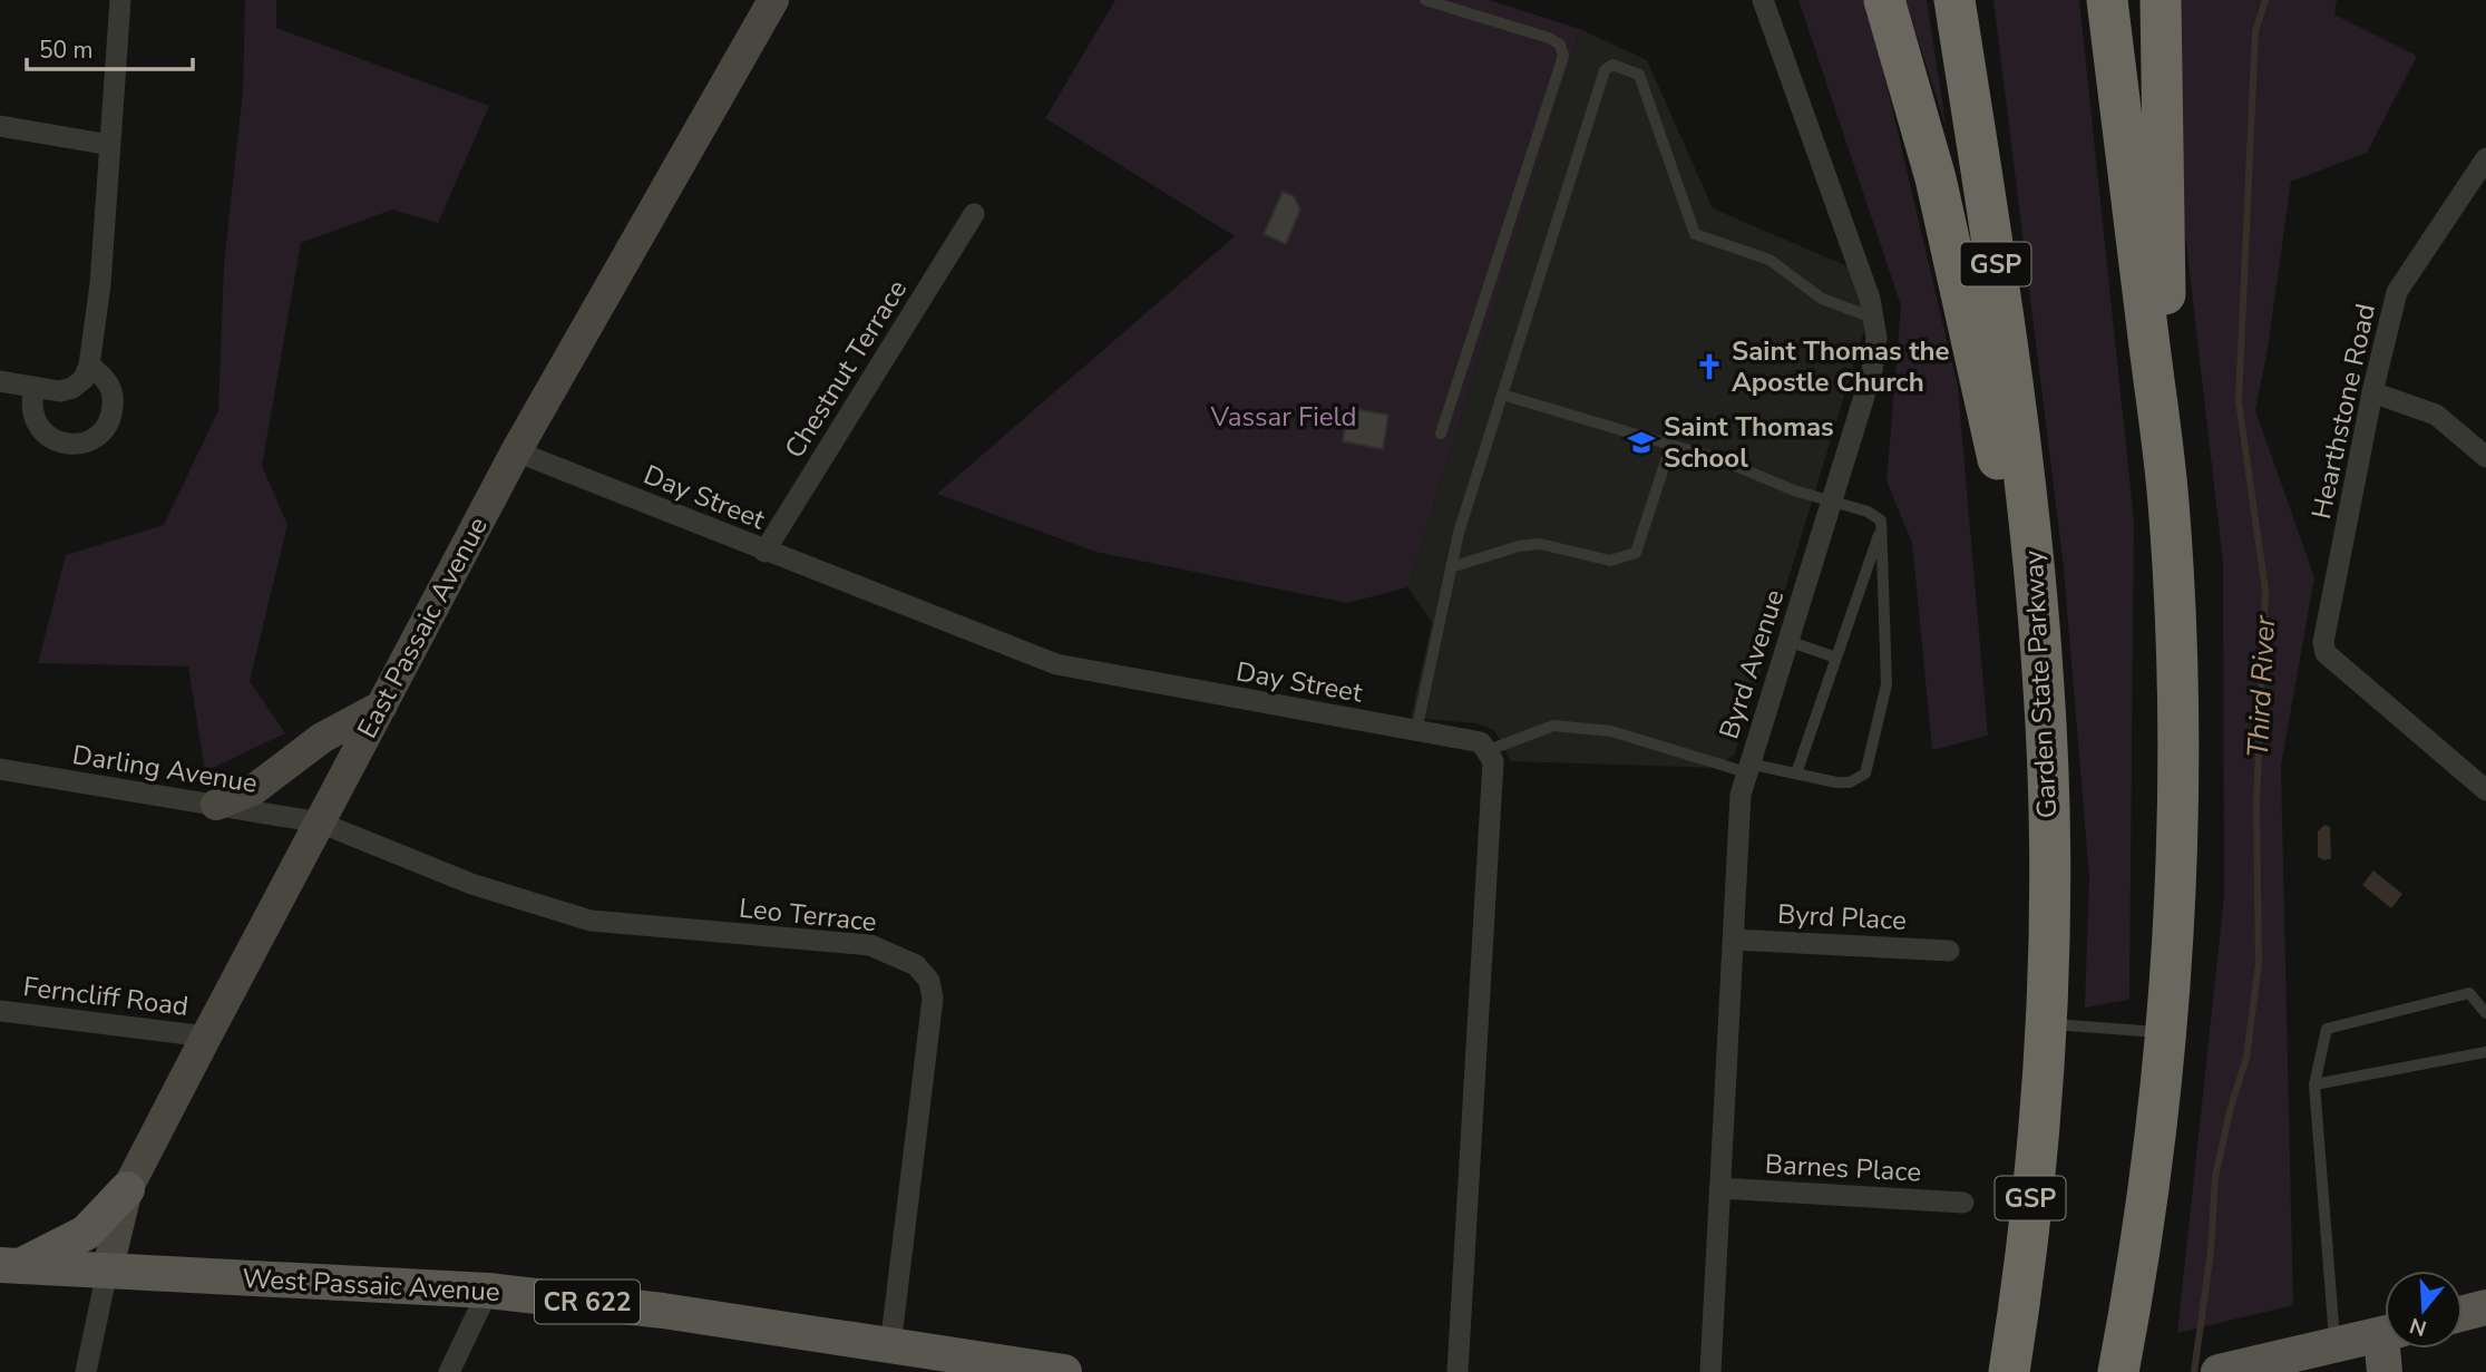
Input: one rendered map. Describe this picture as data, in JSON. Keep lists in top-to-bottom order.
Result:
{
  "streets": {
    "highway": ["GSP", "Garden State Parkway"],
    "main road": ["East Passaic Avenue", "West Passaic Avenue", "CR 622"],
    "street": [
      "Chestnut Terrace",
      "Hearthstone Road",
      "Day Street",
      "Byrd Avenue",
      "Darling Avenue",
      "Leo Terrace",
      "Byrd Place",
      "Ferncliff Road",
      "Barnes Place"
    ]
  },
  "crossings": [
    ["Chestnut Terrace", "Day Street"],
    ["Day Street", "East Passaic Avenue"],
    ["East Passaic Avenue", "Darling Avenue"],
    ["East Passaic Avenue", "Leo Terrace"],
    ["East Passaic Avenue", "Ferncliff Road"],
    ["East Passaic Avenue", "West Passaic Avenue"],
    ["Byrd Avenue", "Byrd Place"],
    ["Byrd Avenue", "Barnes Place"],
    ["Darling Avenue", "Leo Terrace"],
    ["Leo Terrace", "West Passaic Avenue"]
  ],
  "water": ["Third River"],
  "parks": ["Vassar Field"],
  "places": {
    "church": ["Saint Thomas the Apostle Church"],
    "school or university": ["Saint Thomas School"]
  },
  "scale_bar": "50 m",
  "north": "bottom"
}
